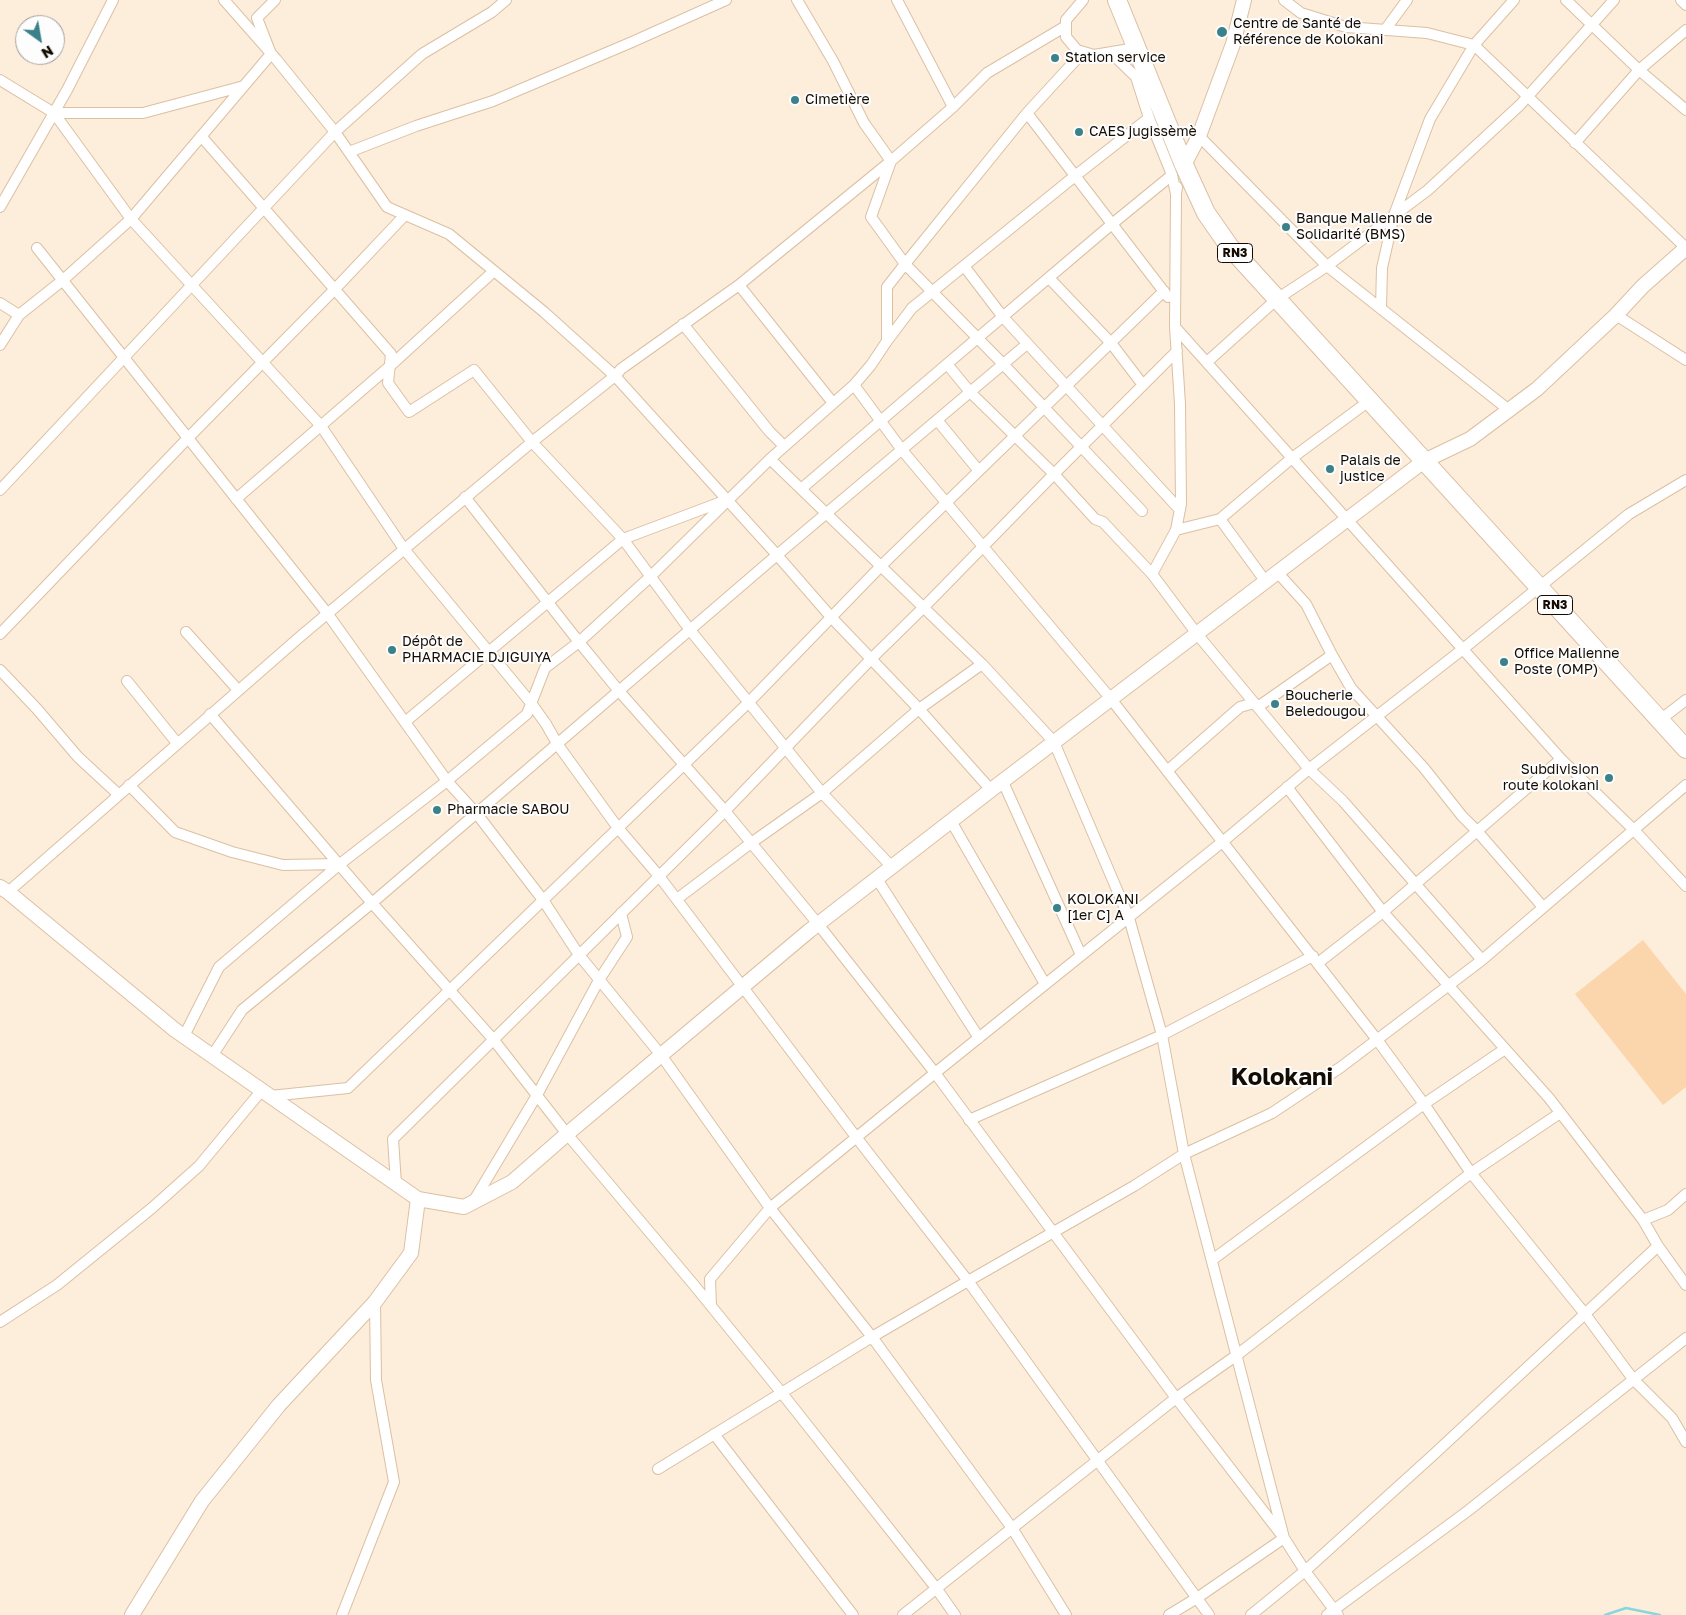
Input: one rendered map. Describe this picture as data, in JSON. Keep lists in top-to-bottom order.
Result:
{
  "streets": {
    "highway": ["RN3"]
  },
  "districts": ["Kolokani"],
  "places": [
    "Centre de Santé de Référence de Kolokani",
    "Station service",
    "Cimetière",
    "CAES jugissèmè",
    "Banque Malienne de Solidarité (BMS)",
    "Palais de justice",
    "Dépôt de PHARMACIE DJIGUIYA",
    "Office Malienne Poste (OMP)",
    "Boucherie Beledougou",
    "Subdivision route kolokani",
    "Pharmacie SABOU",
    "KOLOKANI [1er C] A"
  ],
  "north": "bottom right"
}
